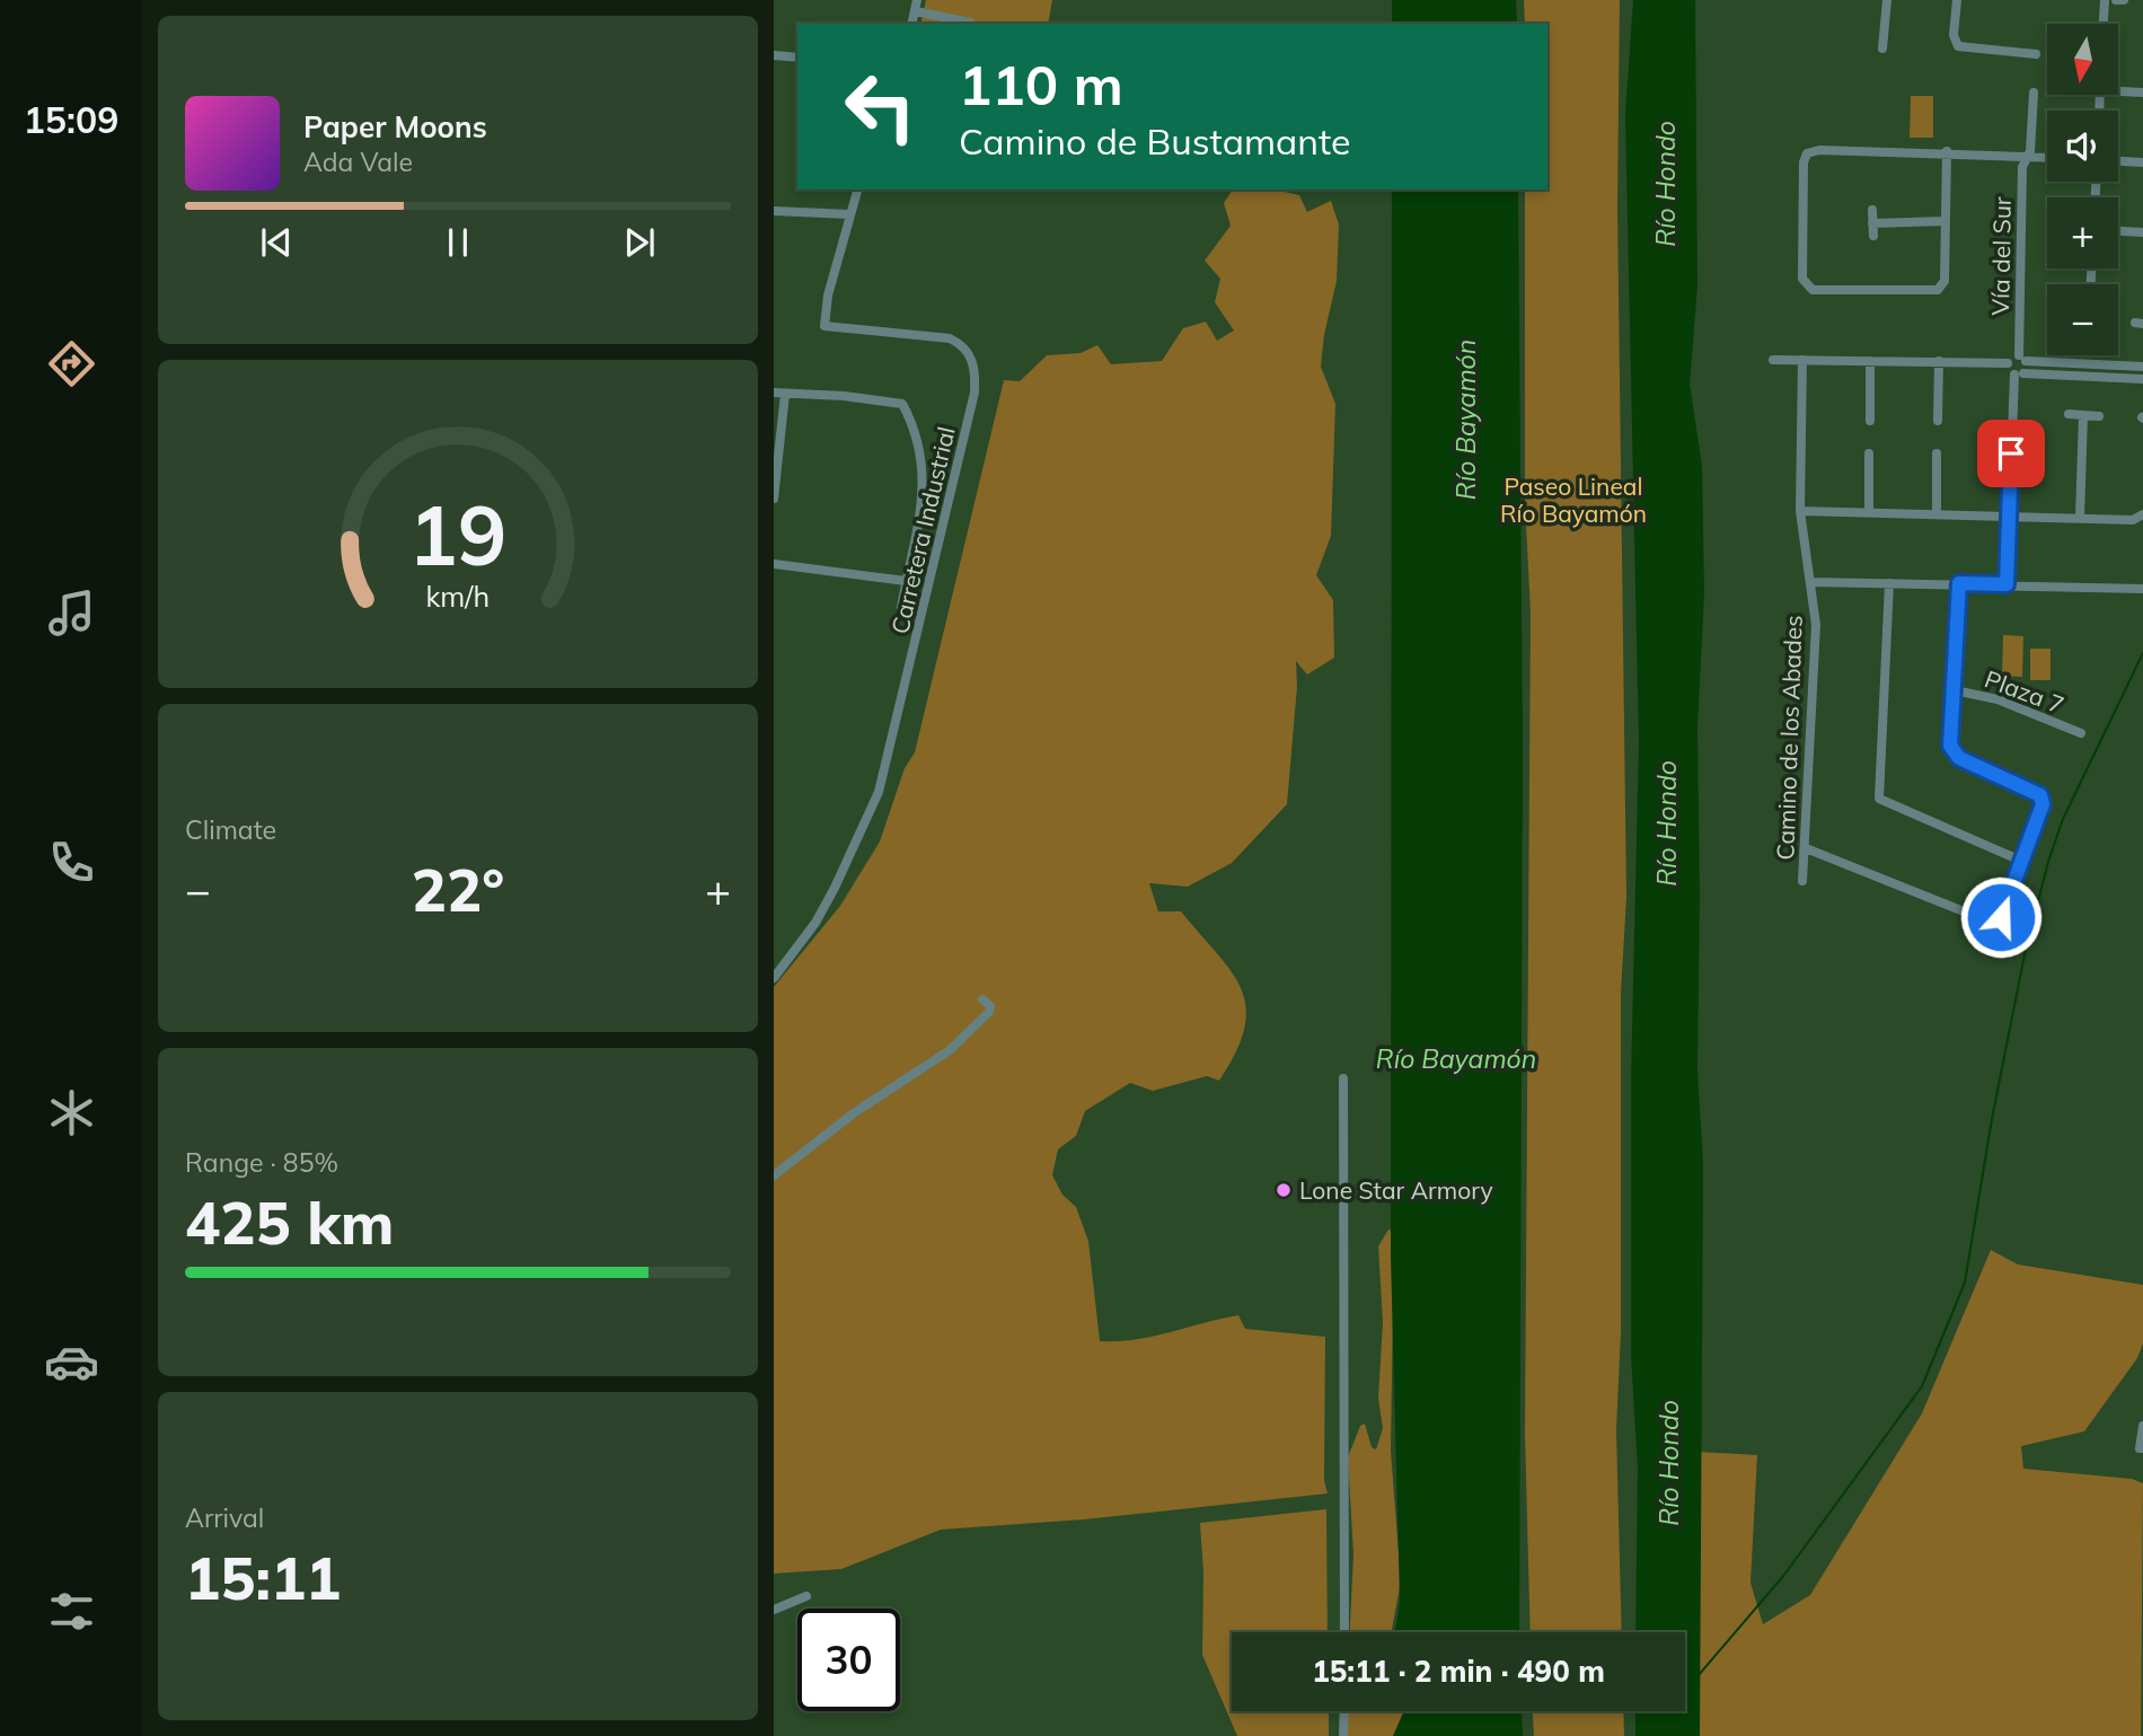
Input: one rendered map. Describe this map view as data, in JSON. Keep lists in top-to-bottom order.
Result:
{
  "streets": {
    "street": [
      "Vía del Sur",
      "Carretera Industrial",
      "Plaza 7",
      "Camino de los Abades"
    ]
  },
  "water": ["Río Hondo", "Río Bayamón"],
  "parks": ["Paseo Lineal Río Bayamón"],
  "places": ["Lone Star Armory"],
  "north": "bottom",
  "page": {
    "tabs": "15:09",
    "map_buttons": ["+", "−"],
    "turn": ["110 m", "Camino de Bustamante"],
    "song": ["Paper Moons", "Ada Vale"],
    "tile": [
      "Climate",
      ["Range · 85%", "425 km"],
      ["Arrival", "15:11"]
    ],
    "heat": ["−", "22°", "+"],
    "limit": "30",
    "trip": "15:11 · 2 min · 490 m",
    "gauge": ["19", "km/h"]
  }
}
